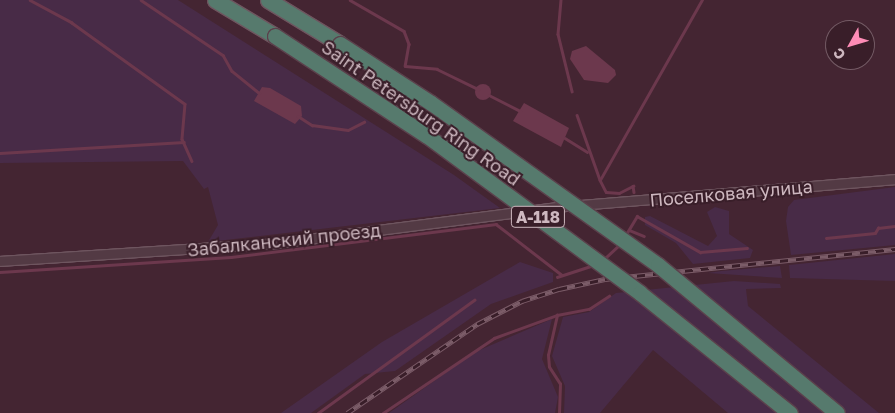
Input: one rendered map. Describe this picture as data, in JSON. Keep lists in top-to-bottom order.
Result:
{
  "streets": {
    "highway": ["Saint Petersburg Ring Road", "А-118"],
    "street": ["Поселковая улица", "Забалканский проезд"]
  },
  "crossings": [
    ["Поселковая улица", "Забалканский проезд"]
  ],
  "north": "bottom left"
}
